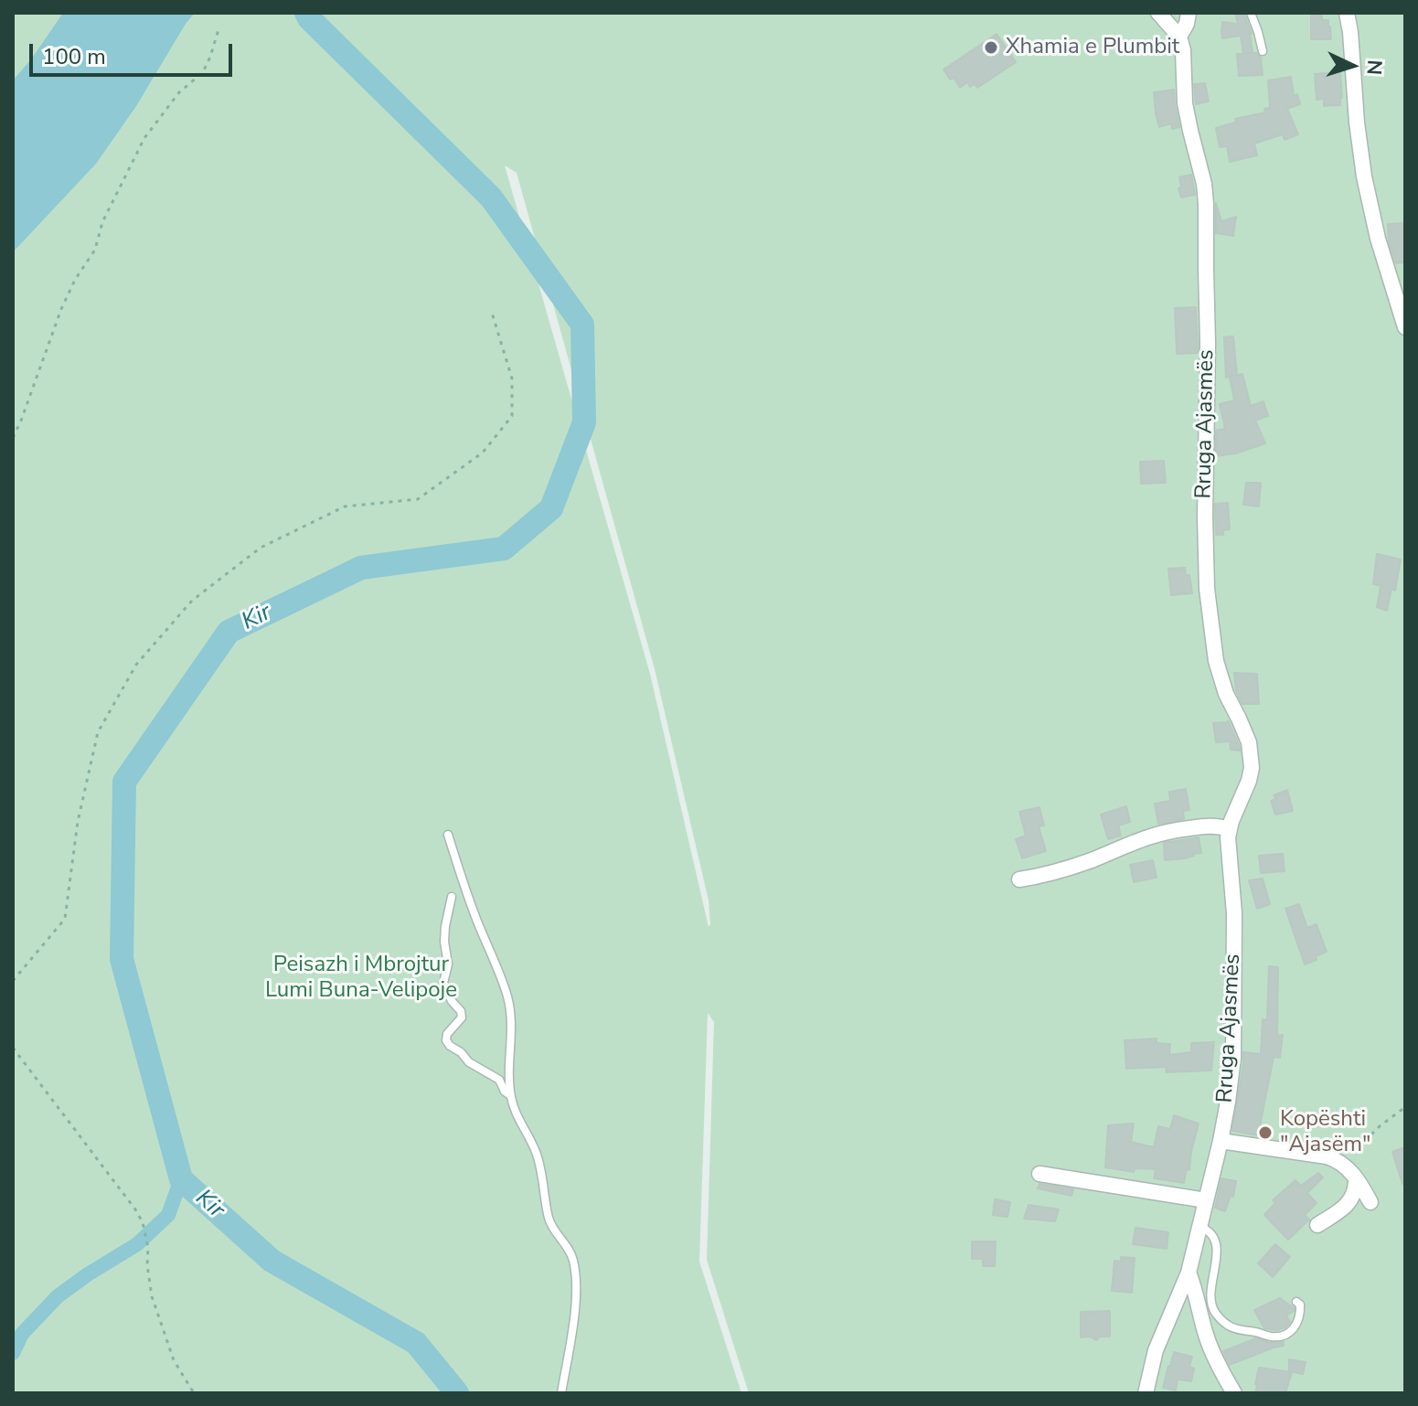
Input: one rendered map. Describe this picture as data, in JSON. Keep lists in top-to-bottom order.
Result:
{
  "streets": {
    "street": ["Rruga Ajasmës"]
  },
  "water": ["Kir"],
  "parks": ["Peisazh i Mbrojtur Lumi Buna-Velipoje"],
  "places": ["Xhamia e Plumbit", "Kopështi \"Ajasëm\""],
  "scale_bar": "100 m",
  "north": "right"
}
